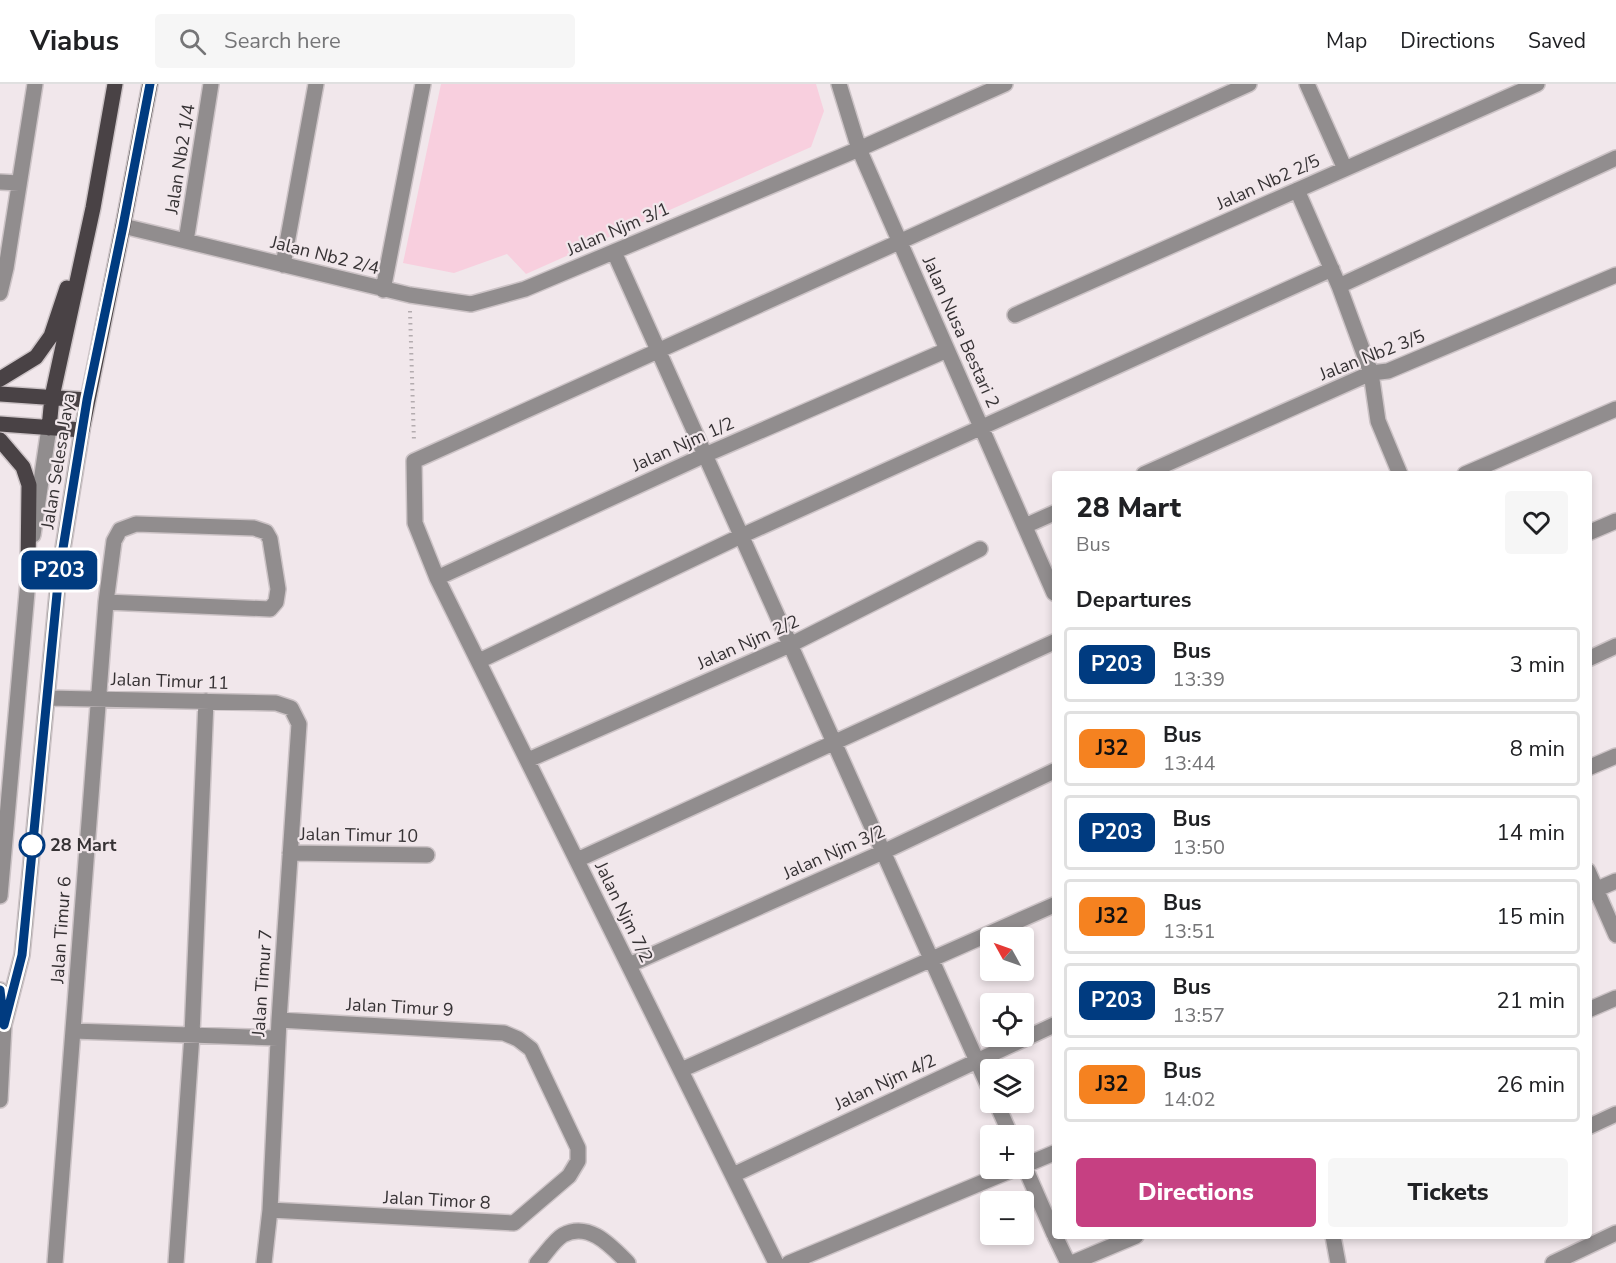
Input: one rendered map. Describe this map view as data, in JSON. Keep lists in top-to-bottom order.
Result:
{
  "streets": {
    "main road": ["Jalan Selesa Jaya"],
    "street": [
      "Jalan Nb2 1/4",
      "Jalan Nb2 2/5",
      "Jalan Njm 3/1",
      "Jalan Nb2 2/4",
      "Jalan Nusa Bestari 2",
      "Jalan Nb2 3/5",
      "Jalan Njm 1/2",
      "Jalan Njm 2/2",
      "Jalan Timur 11",
      "Jalan Timur 10",
      "Jalan Njm 3/2",
      "Jalan Njm 7/2",
      "Jalan Timur 6",
      "Jalan Timur 7",
      "Jalan Timur 9",
      "Jalan Njm 4/2",
      "Jalan Timor 8"
    ]
  },
  "crossings": [
    ["Jalan Nb2 1/4", "Jalan Nb2 2/4"],
    ["Jalan Njm 3/1", "Jalan Nb2 2/4"],
    ["Jalan Njm 3/1", "Jalan Nusa Bestari 2"],
    ["Jalan Nb2 2/4", "Jalan Selesa Jaya"],
    ["Jalan Nusa Bestari 2", "Jalan Njm 1/2"],
    ["Jalan Njm 1/2", "Jalan Njm 7/2"],
    ["Jalan Selesa Jaya", "Jalan Timur 11"],
    ["Jalan Njm 2/2", "Jalan Njm 7/2"],
    ["Jalan Timur 11", "Jalan Timur 6"],
    ["Jalan Timur 11", "Jalan Timur 7"],
    ["Jalan Timur 10", "Jalan Timur 7"],
    ["Jalan Njm 3/2", "Jalan Njm 7/2"],
    ["Jalan Njm 7/2", "Jalan Njm 4/2"],
    ["Jalan Timur 7", "Jalan Timur 9"],
    ["Jalan Timur 7", "Jalan Timor 8"],
    ["Jalan Timur 9", "Jalan Timor 8"]
  ],
  "places": ["28 Mart"],
  "lines": ["bus line P203"],
  "north": "top left",
  "page": {
    "header": "Viabus",
    "search": "Search here",
    "nav": ["Map", "Directions", "Saved"],
    "on_map": "P203",
    "heading": [
      ["28 Mart", "Bus"],
      "Departures"
    ],
    "list": [
      {
        "mark": "P203",
        "name": "Bus",
        "note": "13:39",
        "value": "3 min"
      },
      {
        "mark": "J32",
        "name": "Bus",
        "note": "13:44",
        "value": "8 min"
      },
      {
        "mark": "P203",
        "name": "Bus",
        "note": "13:50",
        "value": "14 min"
      },
      {
        "mark": "J32",
        "name": "Bus",
        "note": "13:51",
        "value": "15 min"
      },
      {
        "mark": "P203",
        "name": "Bus",
        "note": "13:57",
        "value": "21 min"
      },
      {
        "mark": "J32",
        "name": "Bus",
        "note": "14:02",
        "value": "26 min"
      }
    ],
    "map_buttons": ["+", "−"],
    "buttons": ["Directions", "Tickets"]
  }
}
